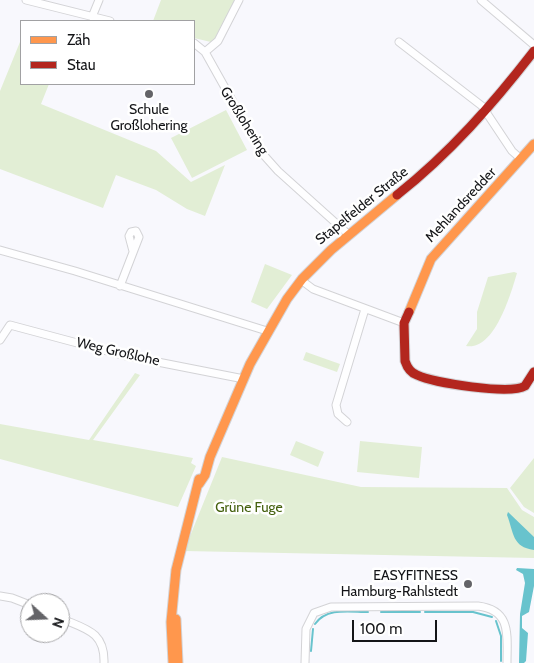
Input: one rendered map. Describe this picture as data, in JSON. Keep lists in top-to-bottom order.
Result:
{
  "streets": {
    "street": [
      "Großlohering",
      "Mehlandsredder",
      "Stapelfelder Straße",
      "Weg Großlohe"
    ]
  },
  "crossings": [
    ["Großlohering", "Stapelfelder Straße"],
    ["Stapelfelder Straße", "Weg Großlohe"]
  ],
  "parks": ["Grüne Fuge"],
  "places": ["Schule Großlohering", "EASYFITNESS Hamburg-Rahlstedt"],
  "legend": ["Zäh", "Stau"],
  "scale_bar": "100 m",
  "north": "right"
}
